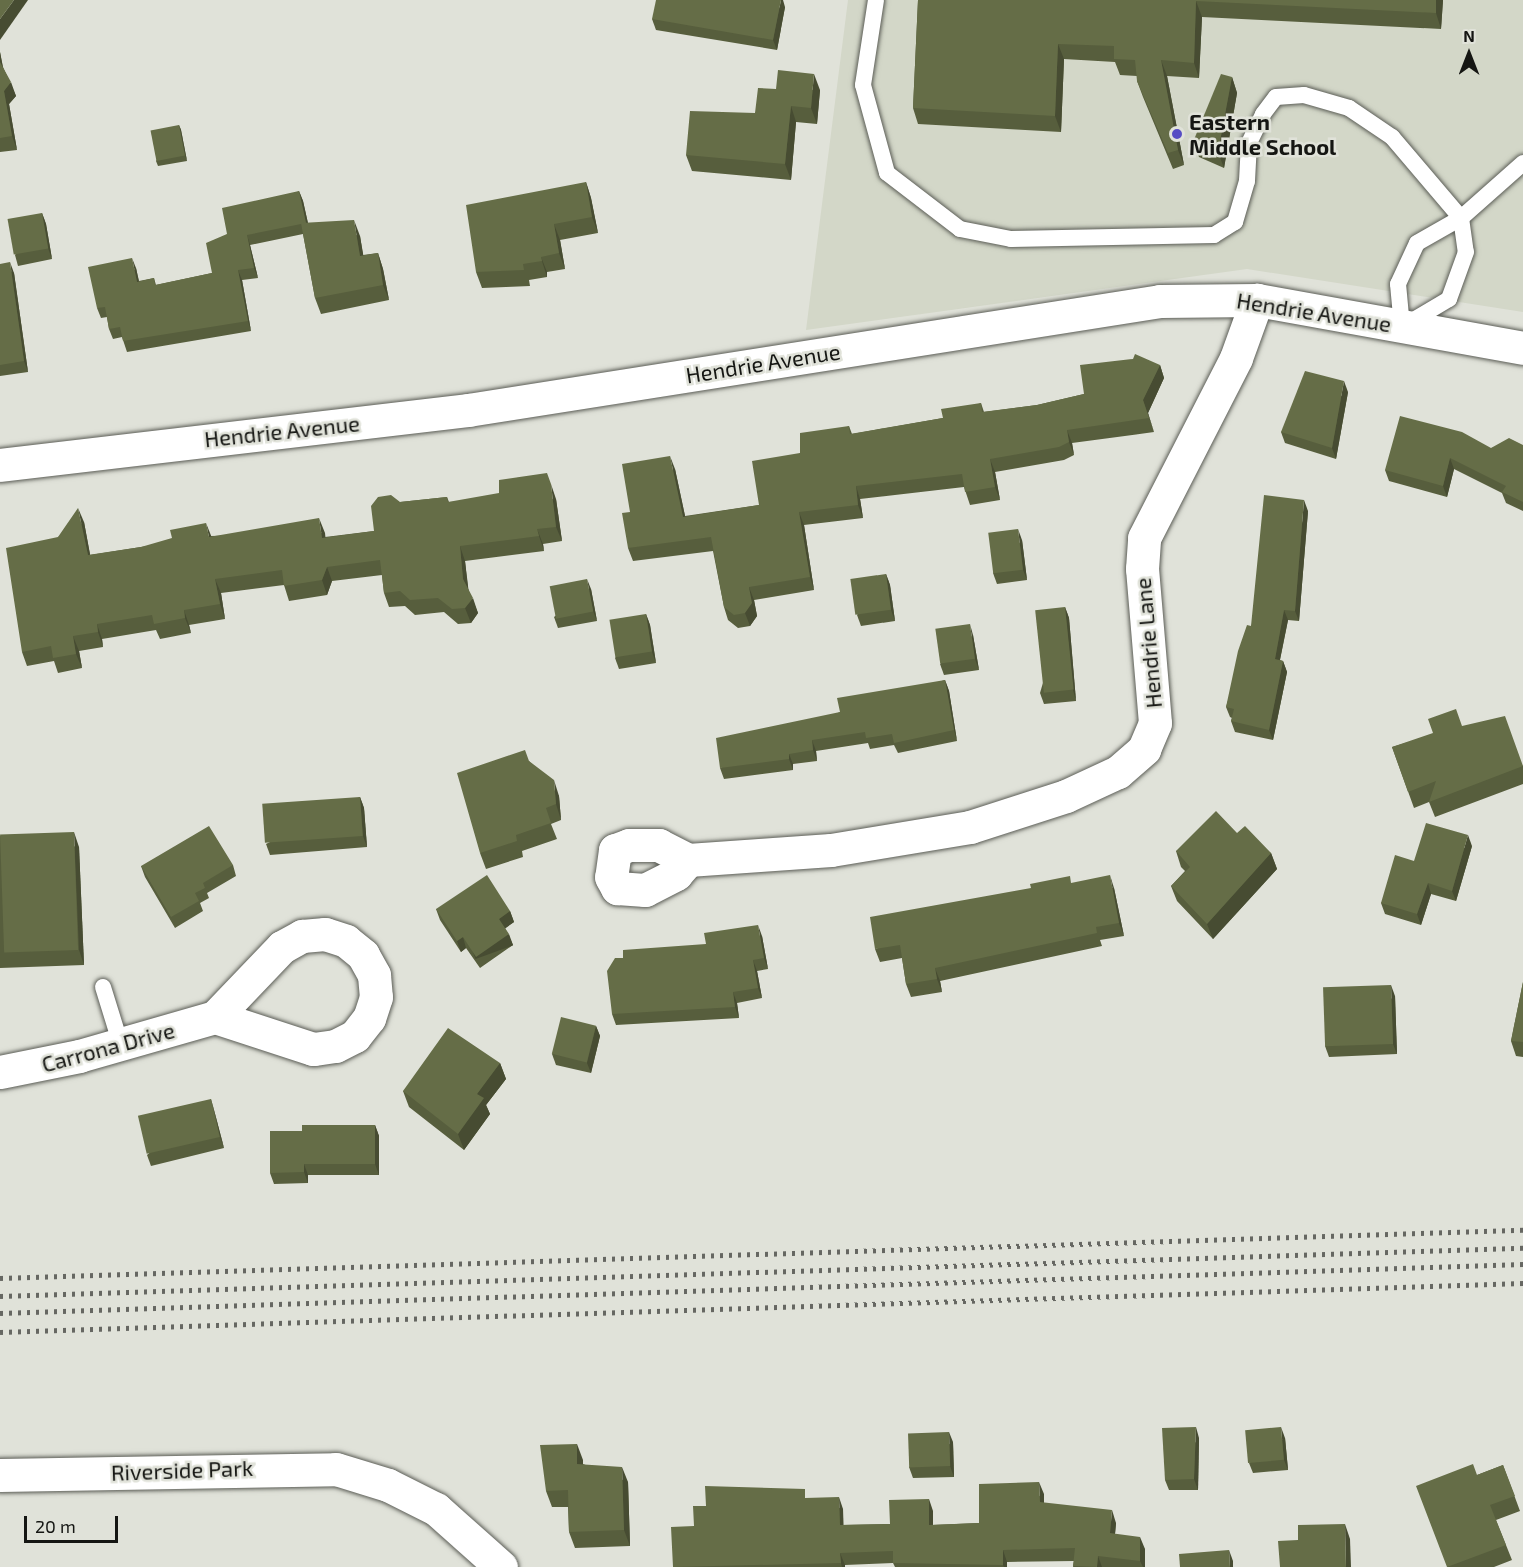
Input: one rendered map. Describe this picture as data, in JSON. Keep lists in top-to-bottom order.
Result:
{
  "streets": {
    "street": [
      "Hendrie Avenue",
      "Hendrie Lane",
      "Carrona Drive",
      "Riverside Park"
    ]
  },
  "crossings": [
    ["Hendrie Avenue", "Hendrie Lane"]
  ],
  "places": ["Eastern Middle School"],
  "scale_bar": "20 m",
  "north": "top"
}
